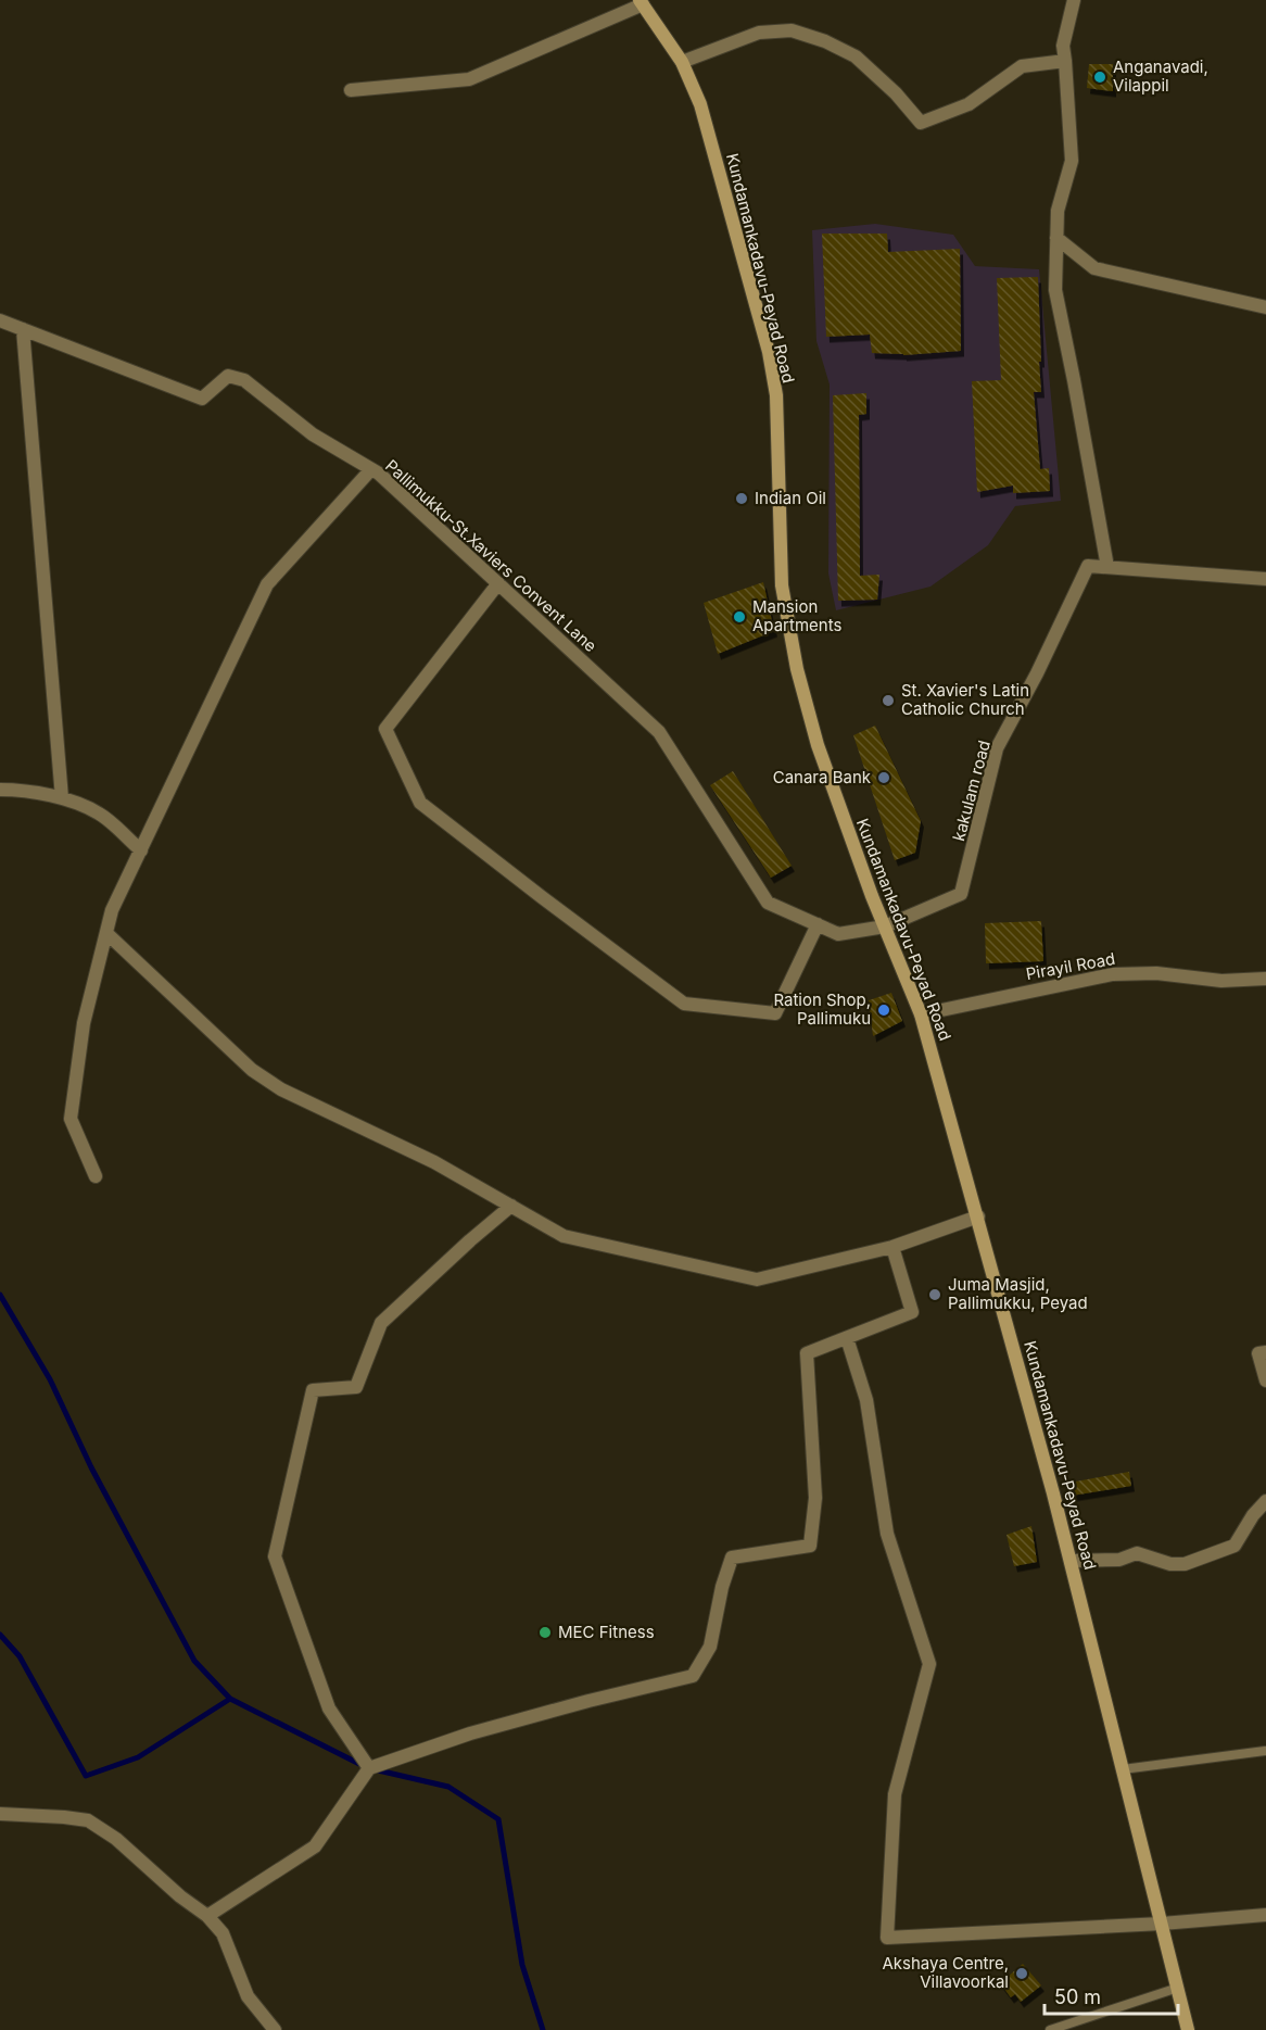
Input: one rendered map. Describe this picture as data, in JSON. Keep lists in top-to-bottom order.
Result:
{
  "streets": {
    "main road": ["Kundamankadavu-Peyad Road"],
    "street": ["Pallimukku-St.Xaviers Convent Lane", "kakulam road", "Pirayil Road"]
  },
  "crossings": [
    ["Kundamankadavu-Peyad Road", "Pallimukku-St.Xaviers Convent Lane"],
    ["Kundamankadavu-Peyad Road", "kakulam road"],
    ["Kundamankadavu-Peyad Road", "Pirayil Road"],
    ["Pallimukku-St.Xaviers Convent Lane", "kakulam road"]
  ],
  "places": [
    "Anganavadi, Vilappil",
    "Indian Oil",
    "Mansion Apartments",
    "St. Xavier's Latin Catholic Church",
    "Canara Bank",
    "Ration Shop, Pallimuku",
    "Juma Masjid, Pallimukku, Peyad",
    "MEC Fitness",
    "Akshaya Centre, Villavoorkal"
  ],
  "scale_bar": "50 m"
}
